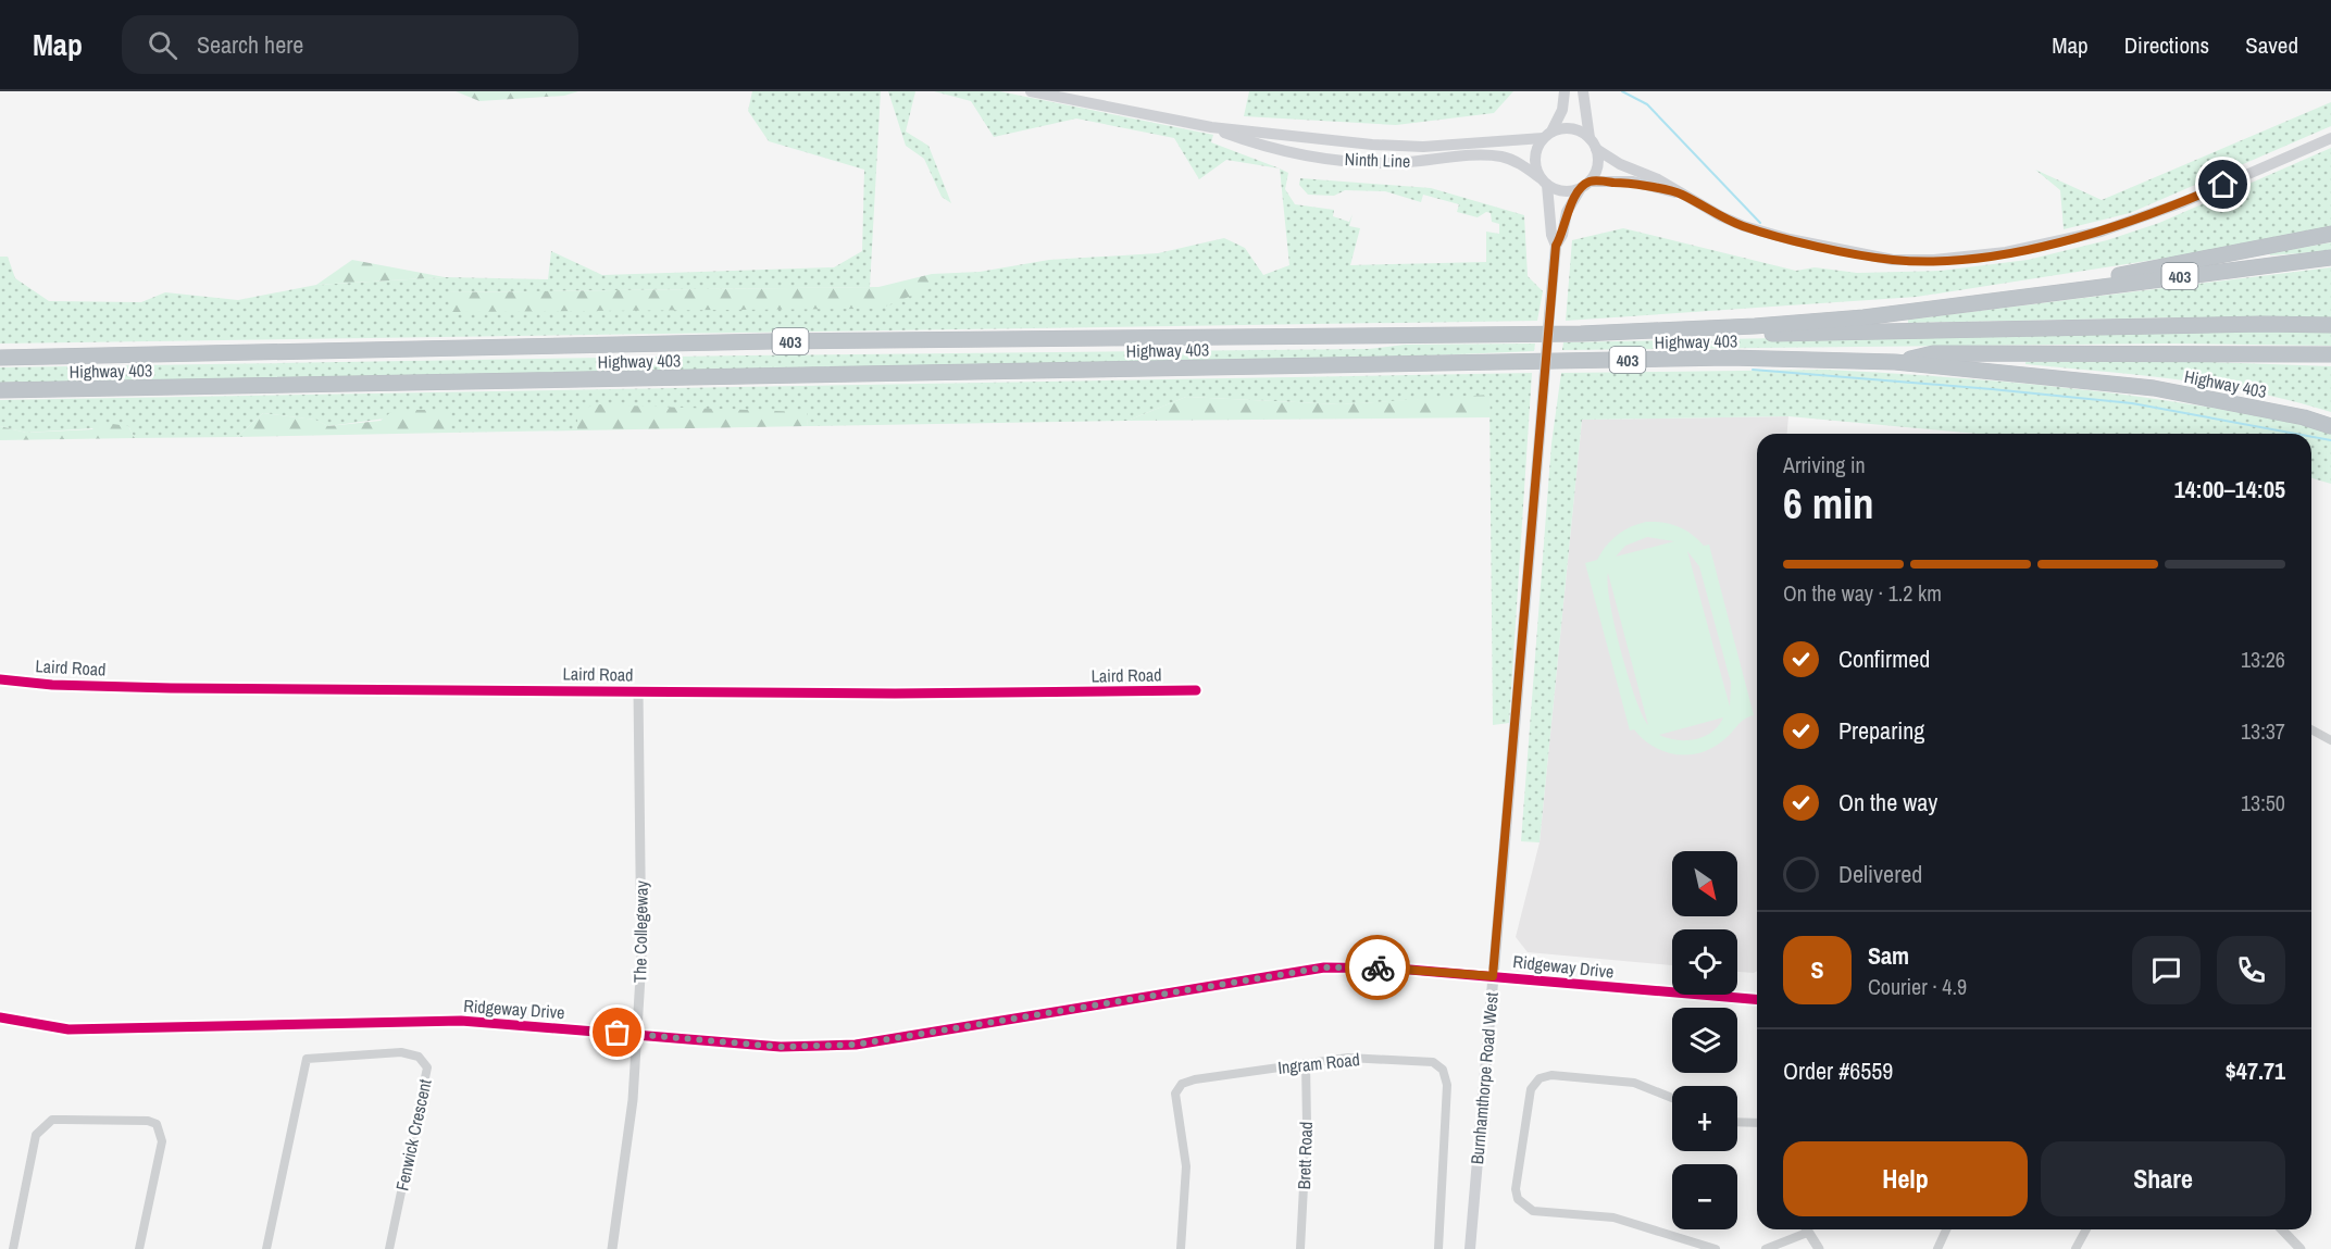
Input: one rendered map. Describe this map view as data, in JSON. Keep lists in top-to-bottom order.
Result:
{
  "streets": {
    "highway": ["403", "Highway 403"],
    "main road": ["Ninth Line", "Burnhamthorpe Road West"],
    "street": [
      "Laird Road",
      "The Collegeway",
      "Ridgeway Drive",
      "Ingram Road",
      "Fenwick Crescent",
      "Brett Road"
    ]
  },
  "crossings": [
    ["Ninth Line", "Burnhamthorpe Road West"],
    ["Laird Road", "The Collegeway"],
    ["The Collegeway", "Ridgeway Drive"],
    ["Ridgeway Drive", "Burnhamthorpe Road West"],
    ["Ingram Road", "Brett Road"]
  ],
  "north": "bottom right",
  "page": {
    "header": "Map",
    "search": "Search here",
    "nav": ["Map", "Directions", "Saved"],
    "heading": ["6 min", "Arriving in", "14:00–14:05"],
    "panel": [
      "Sam",
      "Courier · 4.9",
      "Order #6559",
      "$47.71"
    ],
    "bar": "On the way · 1.2 km",
    "list": [
      ["Confirmed", "13:26"],
      ["Preparing", "13:37"],
      ["On the way", "13:50"],
      "Delivered"
    ],
    "map_buttons": ["+", "−"],
    "round": "S",
    "buttons": ["Help", "Share"]
  }
}
